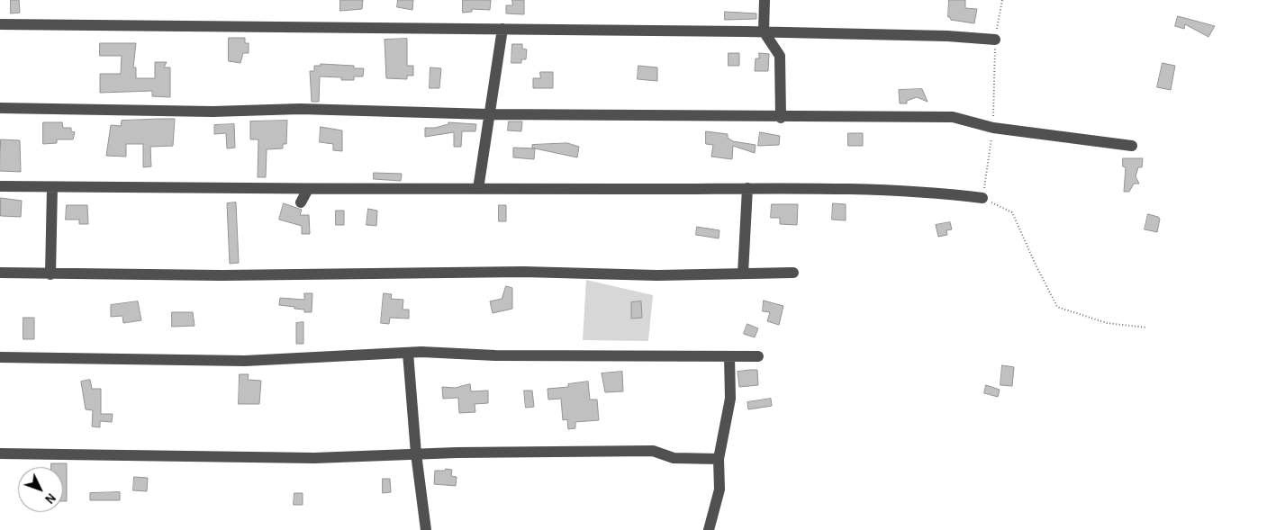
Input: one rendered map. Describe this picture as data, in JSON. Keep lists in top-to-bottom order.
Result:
{
  "north": "bottom right"
}
